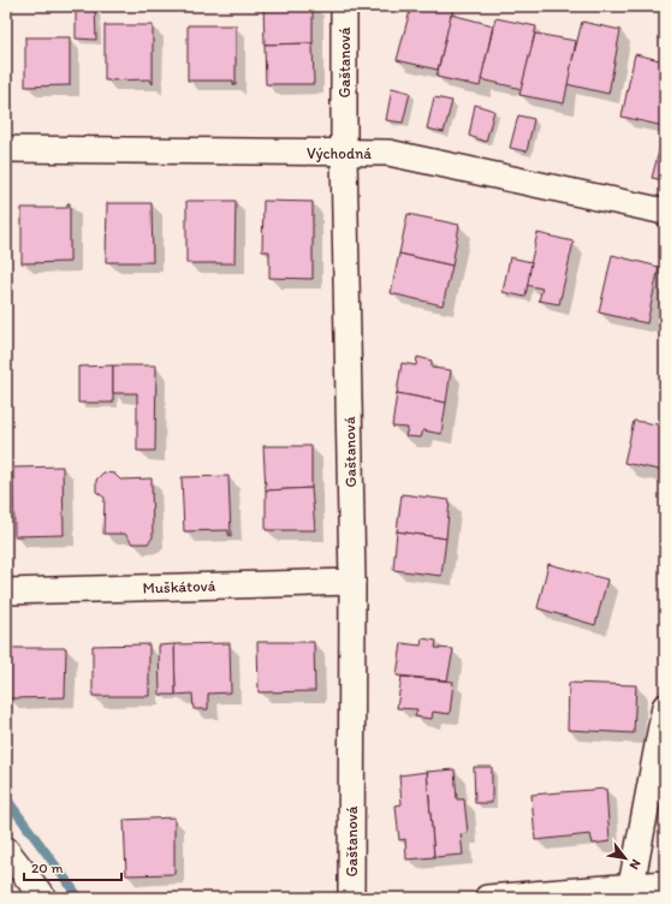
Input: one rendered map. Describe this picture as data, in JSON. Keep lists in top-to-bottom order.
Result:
{
  "streets": {
    "street": ["Gaštanová", "Východná", "Muškátová"]
  },
  "crossings": [
    ["Gaštanová", "Východná"],
    ["Gaštanová", "Muškátová"]
  ],
  "scale_bar": "20 m",
  "north": "bottom right"
}
